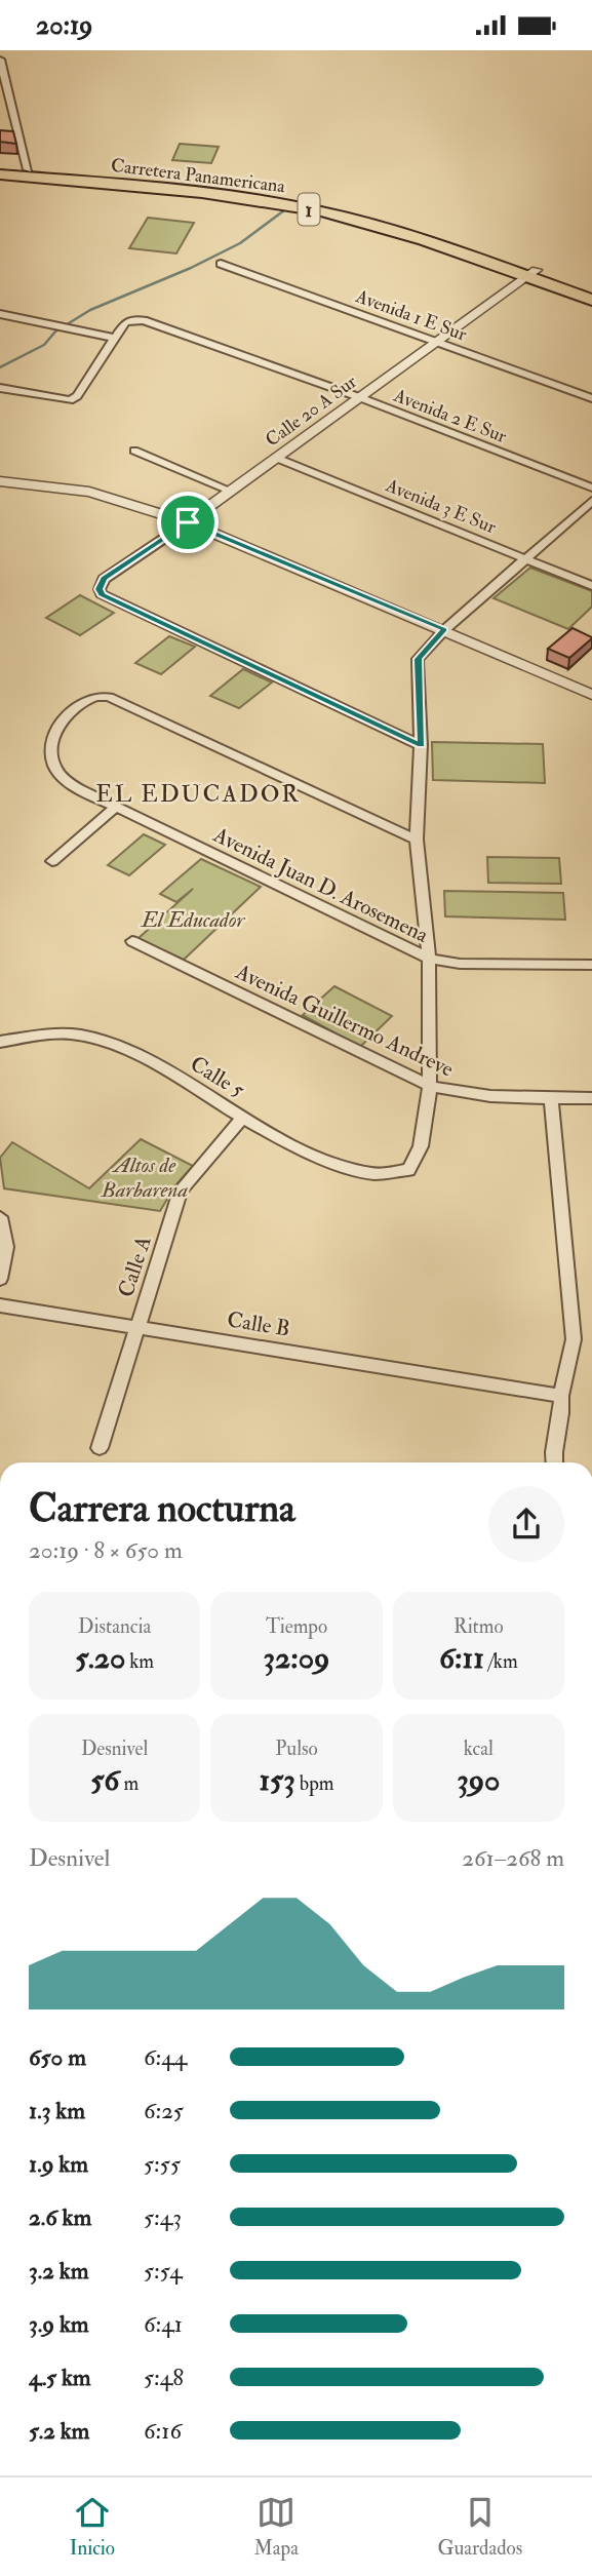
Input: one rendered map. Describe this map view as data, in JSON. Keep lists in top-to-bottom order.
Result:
{
  "streets": {
    "highway": ["Carretera Panamericana", "1"],
    "street": [
      "Avenida 1 E Sur",
      "Calle 20 A Sur",
      "Avenida 2 E Sur",
      "Avenida 3 E Sur",
      "Avenida Juan D. Arosemena",
      "Avenida Guillermo Andreve",
      "Calle 5",
      "Calle A",
      "Calle B"
    ]
  },
  "crossings": [
    ["Carretera Panamericana", "Calle 20 A Sur"],
    ["Avenida 1 E Sur", "Calle 20 A Sur"],
    ["Calle 20 A Sur", "Avenida 2 E Sur"],
    ["Calle 20 A Sur", "Avenida 3 E Sur"],
    ["Avenida Guillermo Andreve", "Calle 5"],
    ["Calle 5", "Calle A"],
    ["Calle A", "Calle B"]
  ],
  "districts": ["EL EDUCADOR"],
  "parks": ["El Educador", "Altos de Barbarena"],
  "page": {
    "status": "20:19",
    "heading": ["Carrera nocturna", "20:19 · 8 × 650 m"],
    "stats": [
      ["Distancia", "5.20 km"],
      ["Tiempo", "32:09"],
      ["Ritmo", "6:11 /km"],
      ["Desnivel", "56 m"],
      ["Pulso", "153 bpm"],
      ["kcal", "390"]
    ],
    "chart": ["Desnivel", "261–268 m"],
    "list": [
      {
        "name": "650 m",
        "note": "6:44"
      },
      {
        "name": "1.3 km",
        "note": "6:25"
      },
      {
        "name": "1.9 km",
        "note": "5:55"
      },
      {
        "name": "2.6 km",
        "note": "5:43"
      },
      {
        "name": "3.2 km",
        "note": "5:54"
      },
      {
        "name": "3.9 km",
        "note": "6:41"
      },
      {
        "name": "4.5 km",
        "note": "5:48"
      },
      {
        "name": "5.2 km",
        "note": "6:16"
      }
    ],
    "tabs": ["Inicio", "Mapa", "Guardados"]
  }
}
